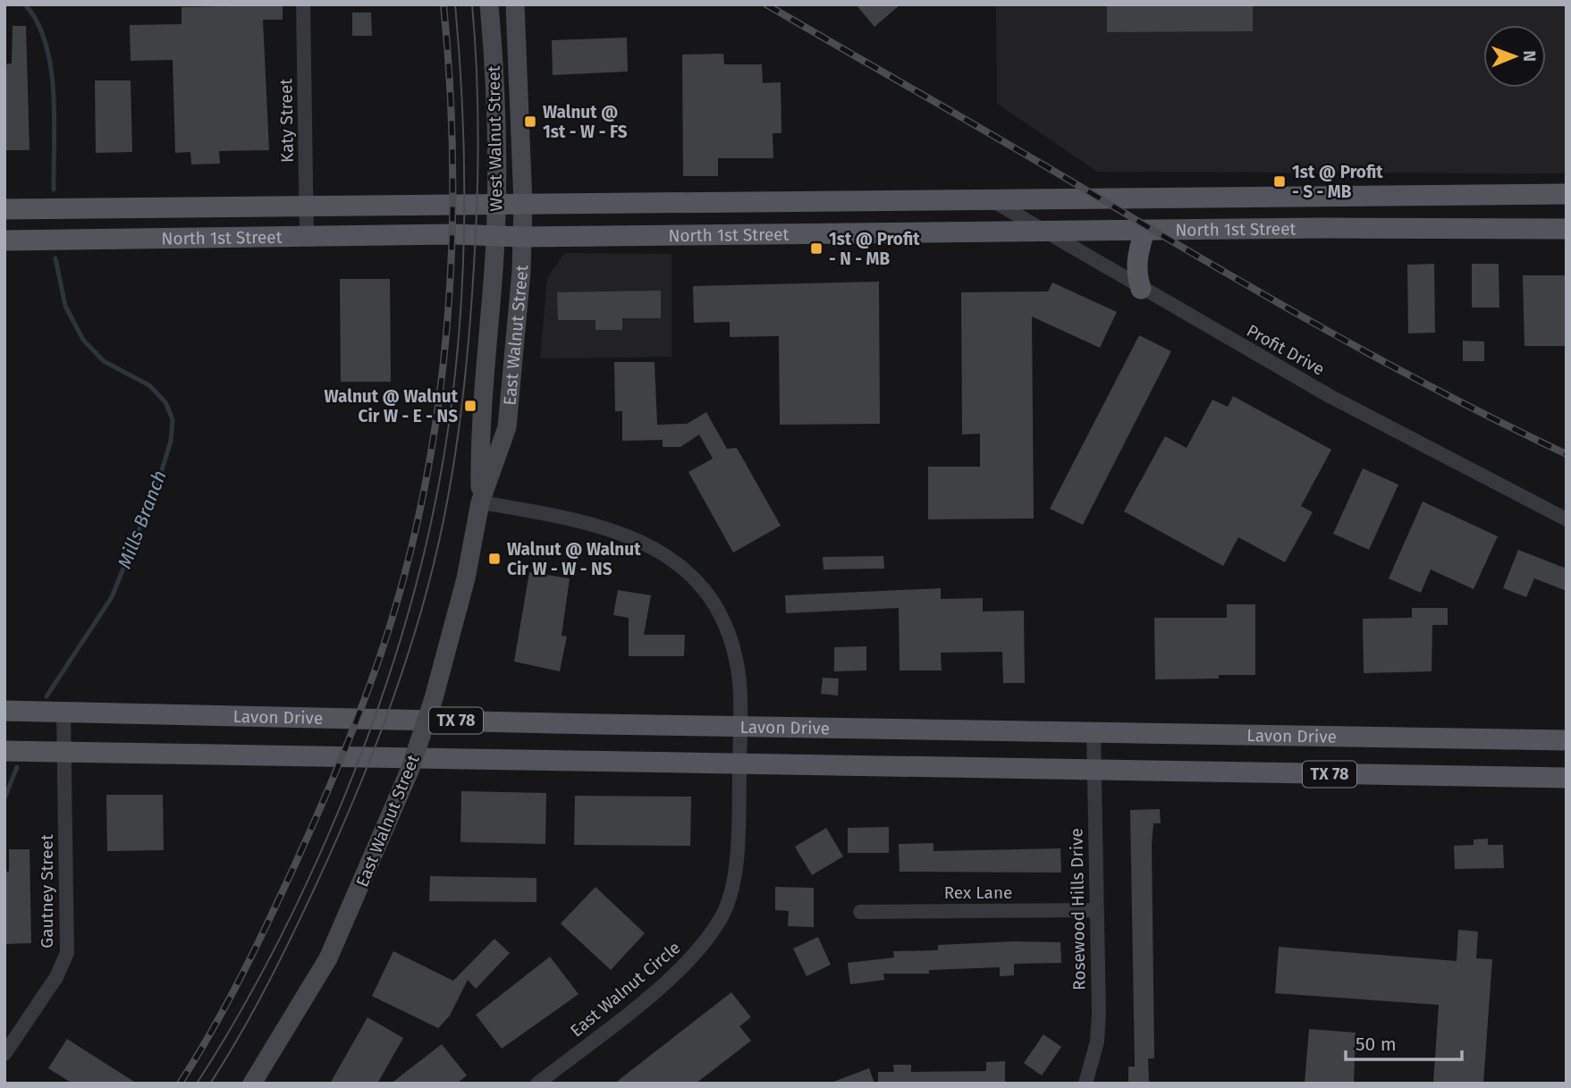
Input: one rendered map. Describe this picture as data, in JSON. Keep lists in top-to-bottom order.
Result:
{
  "streets": {
    "main road": ["North 1st Street", "Lavon Drive", "TX 78"],
    "street": [
      "Katy Street",
      "West Walnut Street",
      "East Walnut Street",
      "Profit Drive",
      "Gautney Street",
      "Rex Lane",
      "Rosewood Hills Drive",
      "East Walnut Circle"
    ]
  },
  "crossings": [
    ["Katy Street", "North 1st Street"],
    ["West Walnut Street", "North 1st Street"],
    ["West Walnut Street", "East Walnut Street"],
    ["North 1st Street", "East Walnut Street"],
    ["North 1st Street", "Profit Drive"],
    ["East Walnut Street", "East Walnut Circle"],
    ["Lavon Drive", "Gautney Street"],
    ["Lavon Drive", "Rosewood Hills Drive"],
    ["Lavon Drive", "East Walnut Circle"],
    ["TX 78", "Gautney Street"],
    ["TX 78", "Rosewood Hills Drive"],
    ["TX 78", "East Walnut Circle"],
    ["Rex Lane", "Rosewood Hills Drive"]
  ],
  "water": ["Mills Branch"],
  "places": {
    "transit": [
      "Walnut @ 1st - W - FS",
      "1st @ Profit - S - MB",
      "1st @ Profit - N - MB",
      "Walnut @ Walnut Cir W - E - NS",
      "Walnut @ Walnut Cir W - W - NS"
    ]
  },
  "scale_bar": "50 m",
  "north": "right"
}
